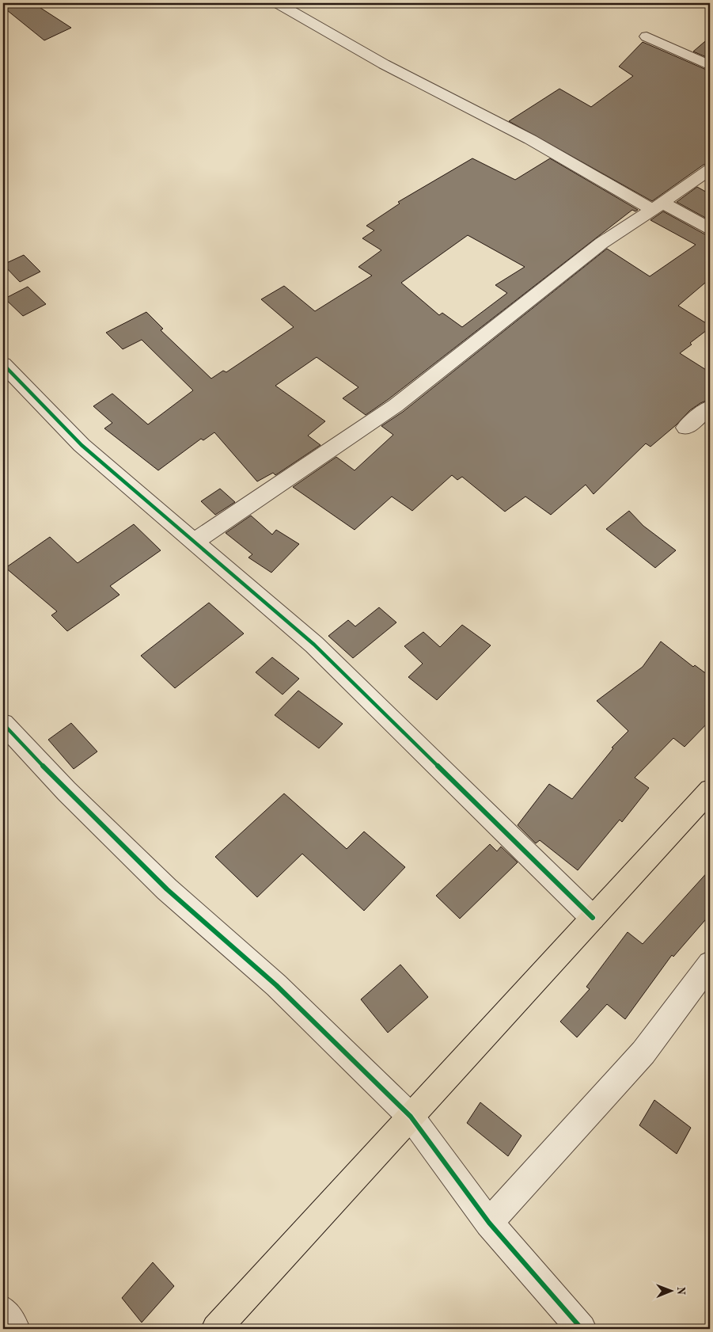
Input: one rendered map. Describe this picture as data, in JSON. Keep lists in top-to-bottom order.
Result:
{
  "north": "right"
}
